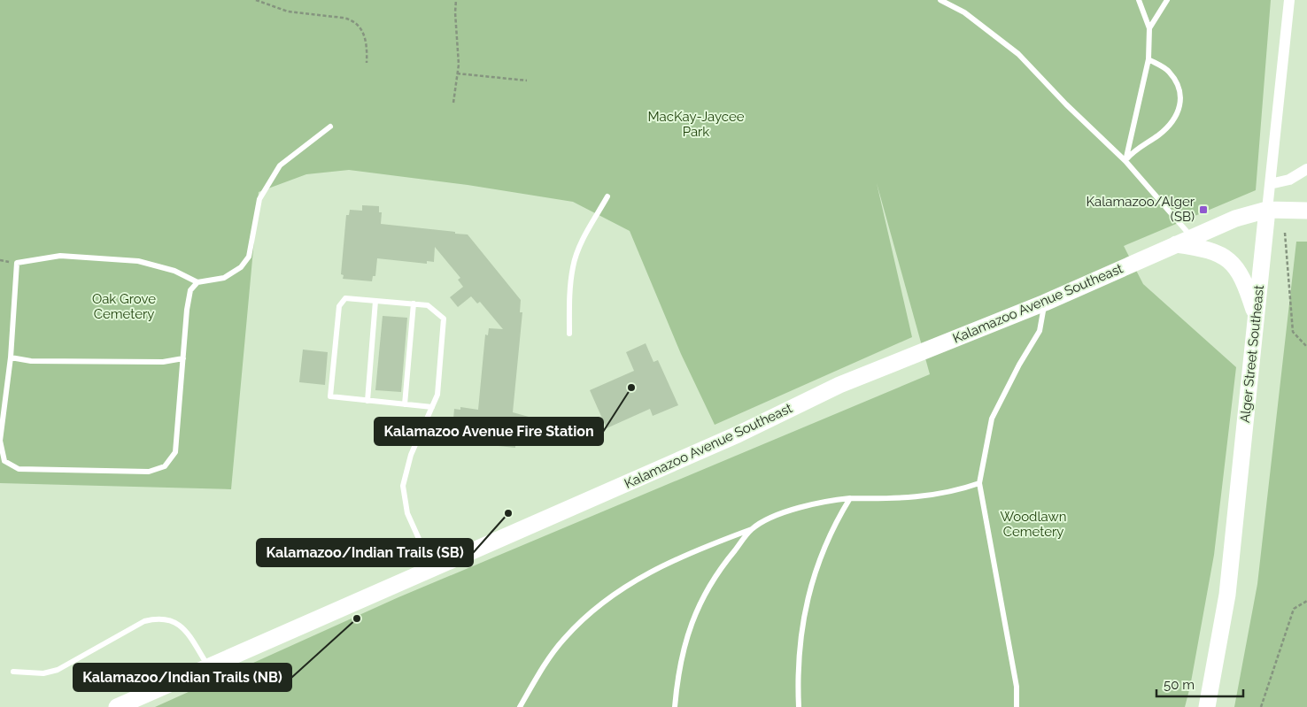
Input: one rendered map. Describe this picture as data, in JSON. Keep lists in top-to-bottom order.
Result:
{
  "streets": {
    "main road": ["Kalamazoo Avenue Southeast", "Alger Street Southeast"]
  },
  "crossings": [
    ["Kalamazoo Avenue Southeast", "Alger Street Southeast"]
  ],
  "parks": ["MacKay-Jaycee Park", "Oak Grove Cemetery", "Woodlawn Cemetery"],
  "places": {
    "transit": ["Kalamazoo/Alger (SB)"],
    "other": ["Kalamazoo Avenue Fire Station", "Kalamazoo/Indian Trails (SB)", "Kalamazoo/Indian Trails (NB)"]
  },
  "scale_bar": "50 m"
}
